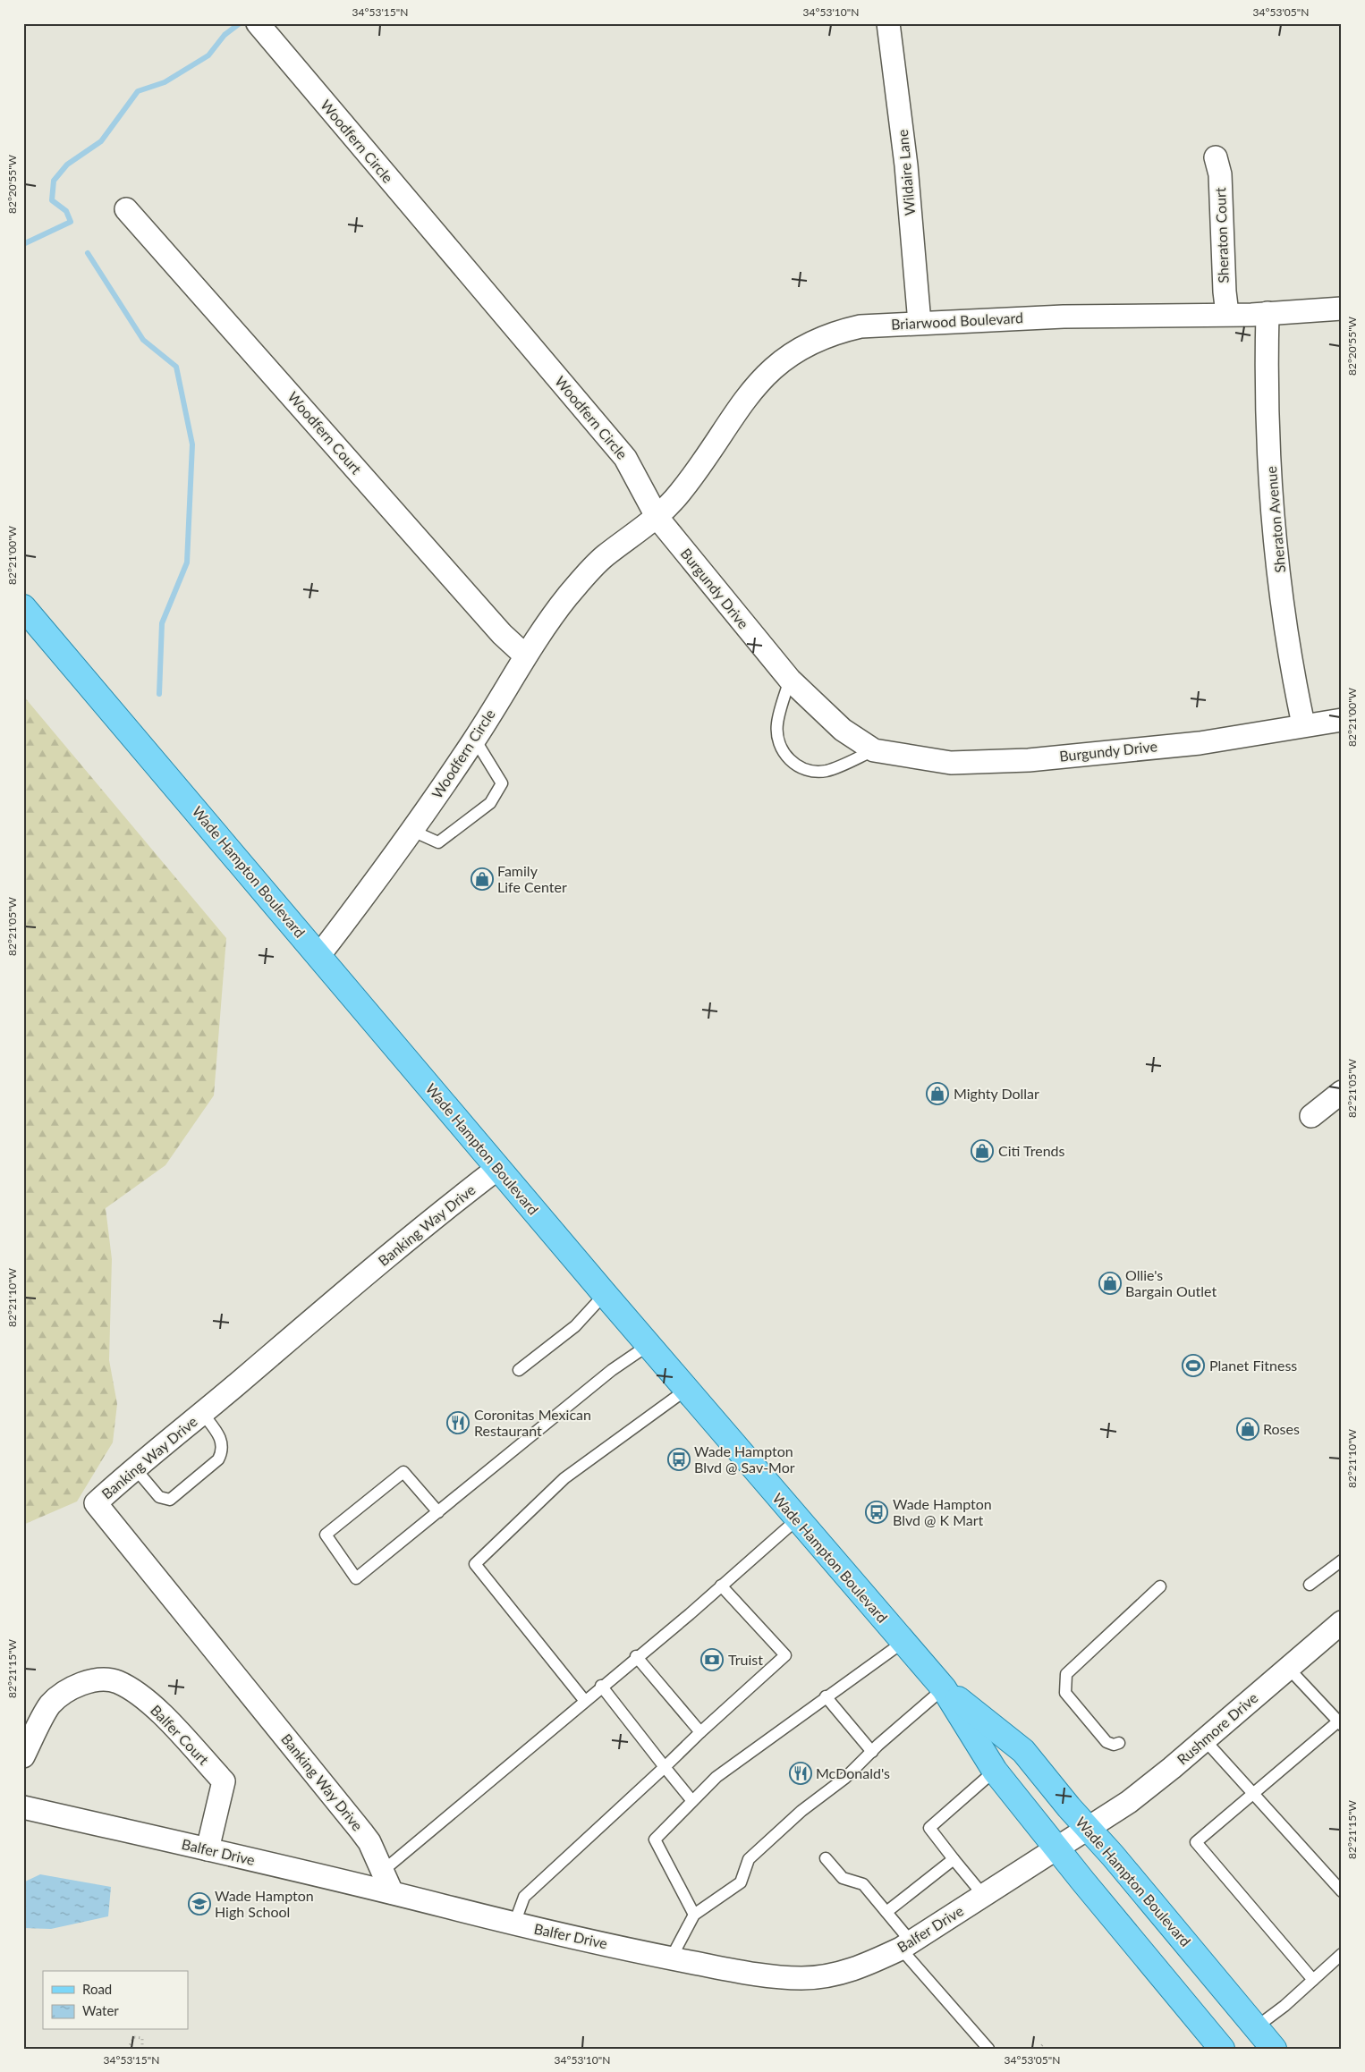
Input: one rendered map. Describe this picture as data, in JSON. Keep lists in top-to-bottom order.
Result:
{
  "streets": {
    "main road": ["Wade Hampton Boulevard"],
    "street": [
      "Woodfern Circle",
      "Wildaire Lane",
      "Sheraton Court",
      "Briarwood Boulevard",
      "Woodfern Court",
      "Sheraton Avenue",
      "Burgundy Drive",
      "Banking Way Drive",
      "Rushmore Drive",
      "Balfer Court",
      "Balfer Drive"
    ]
  },
  "crossings": [
    ["Woodfern Circle", "Briarwood Boulevard"],
    ["Woodfern Circle", "Woodfern Court"],
    ["Woodfern Circle", "Burgundy Drive"],
    ["Woodfern Circle", "Wade Hampton Boulevard"],
    ["Wildaire Lane", "Briarwood Boulevard"],
    ["Sheraton Court", "Briarwood Boulevard"],
    ["Briarwood Boulevard", "Sheraton Avenue"],
    ["Briarwood Boulevard", "Burgundy Drive"],
    ["Sheraton Avenue", "Burgundy Drive"],
    ["Wade Hampton Boulevard", "Banking Way Drive"],
    ["Wade Hampton Boulevard", "Rushmore Drive"],
    ["Wade Hampton Boulevard", "Balfer Drive"],
    ["Banking Way Drive", "Balfer Drive"],
    ["Rushmore Drive", "Balfer Drive"],
    ["Balfer Court", "Balfer Drive"]
  ],
  "places": {
    "shop": [
      "Family Life Center",
      "Mighty Dollar",
      "Citi Trends",
      "Ollie's Bargain Outlet",
      "Roses"
    ],
    "sports": ["Planet Fitness"],
    "restaurant": ["Coronitas Mexican Restaurant", "McDonald's"],
    "bus stop": ["Wade Hampton Blvd @ Sav-Mor", "Wade Hampton Blvd @ K Mart"],
    "bank": ["Truist"],
    "school or university": ["Wade Hampton High School"]
  },
  "legend": ["Road", "Water"],
  "coordinates": [
    "34°53'15\"N",
    "34°53'10\"N",
    "34°53'05\"N",
    "82°20'55\"W",
    "82°21'00\"W",
    "82°21'05\"W",
    "82°21'10\"W",
    "82°21'15\"W"
  ]
}
